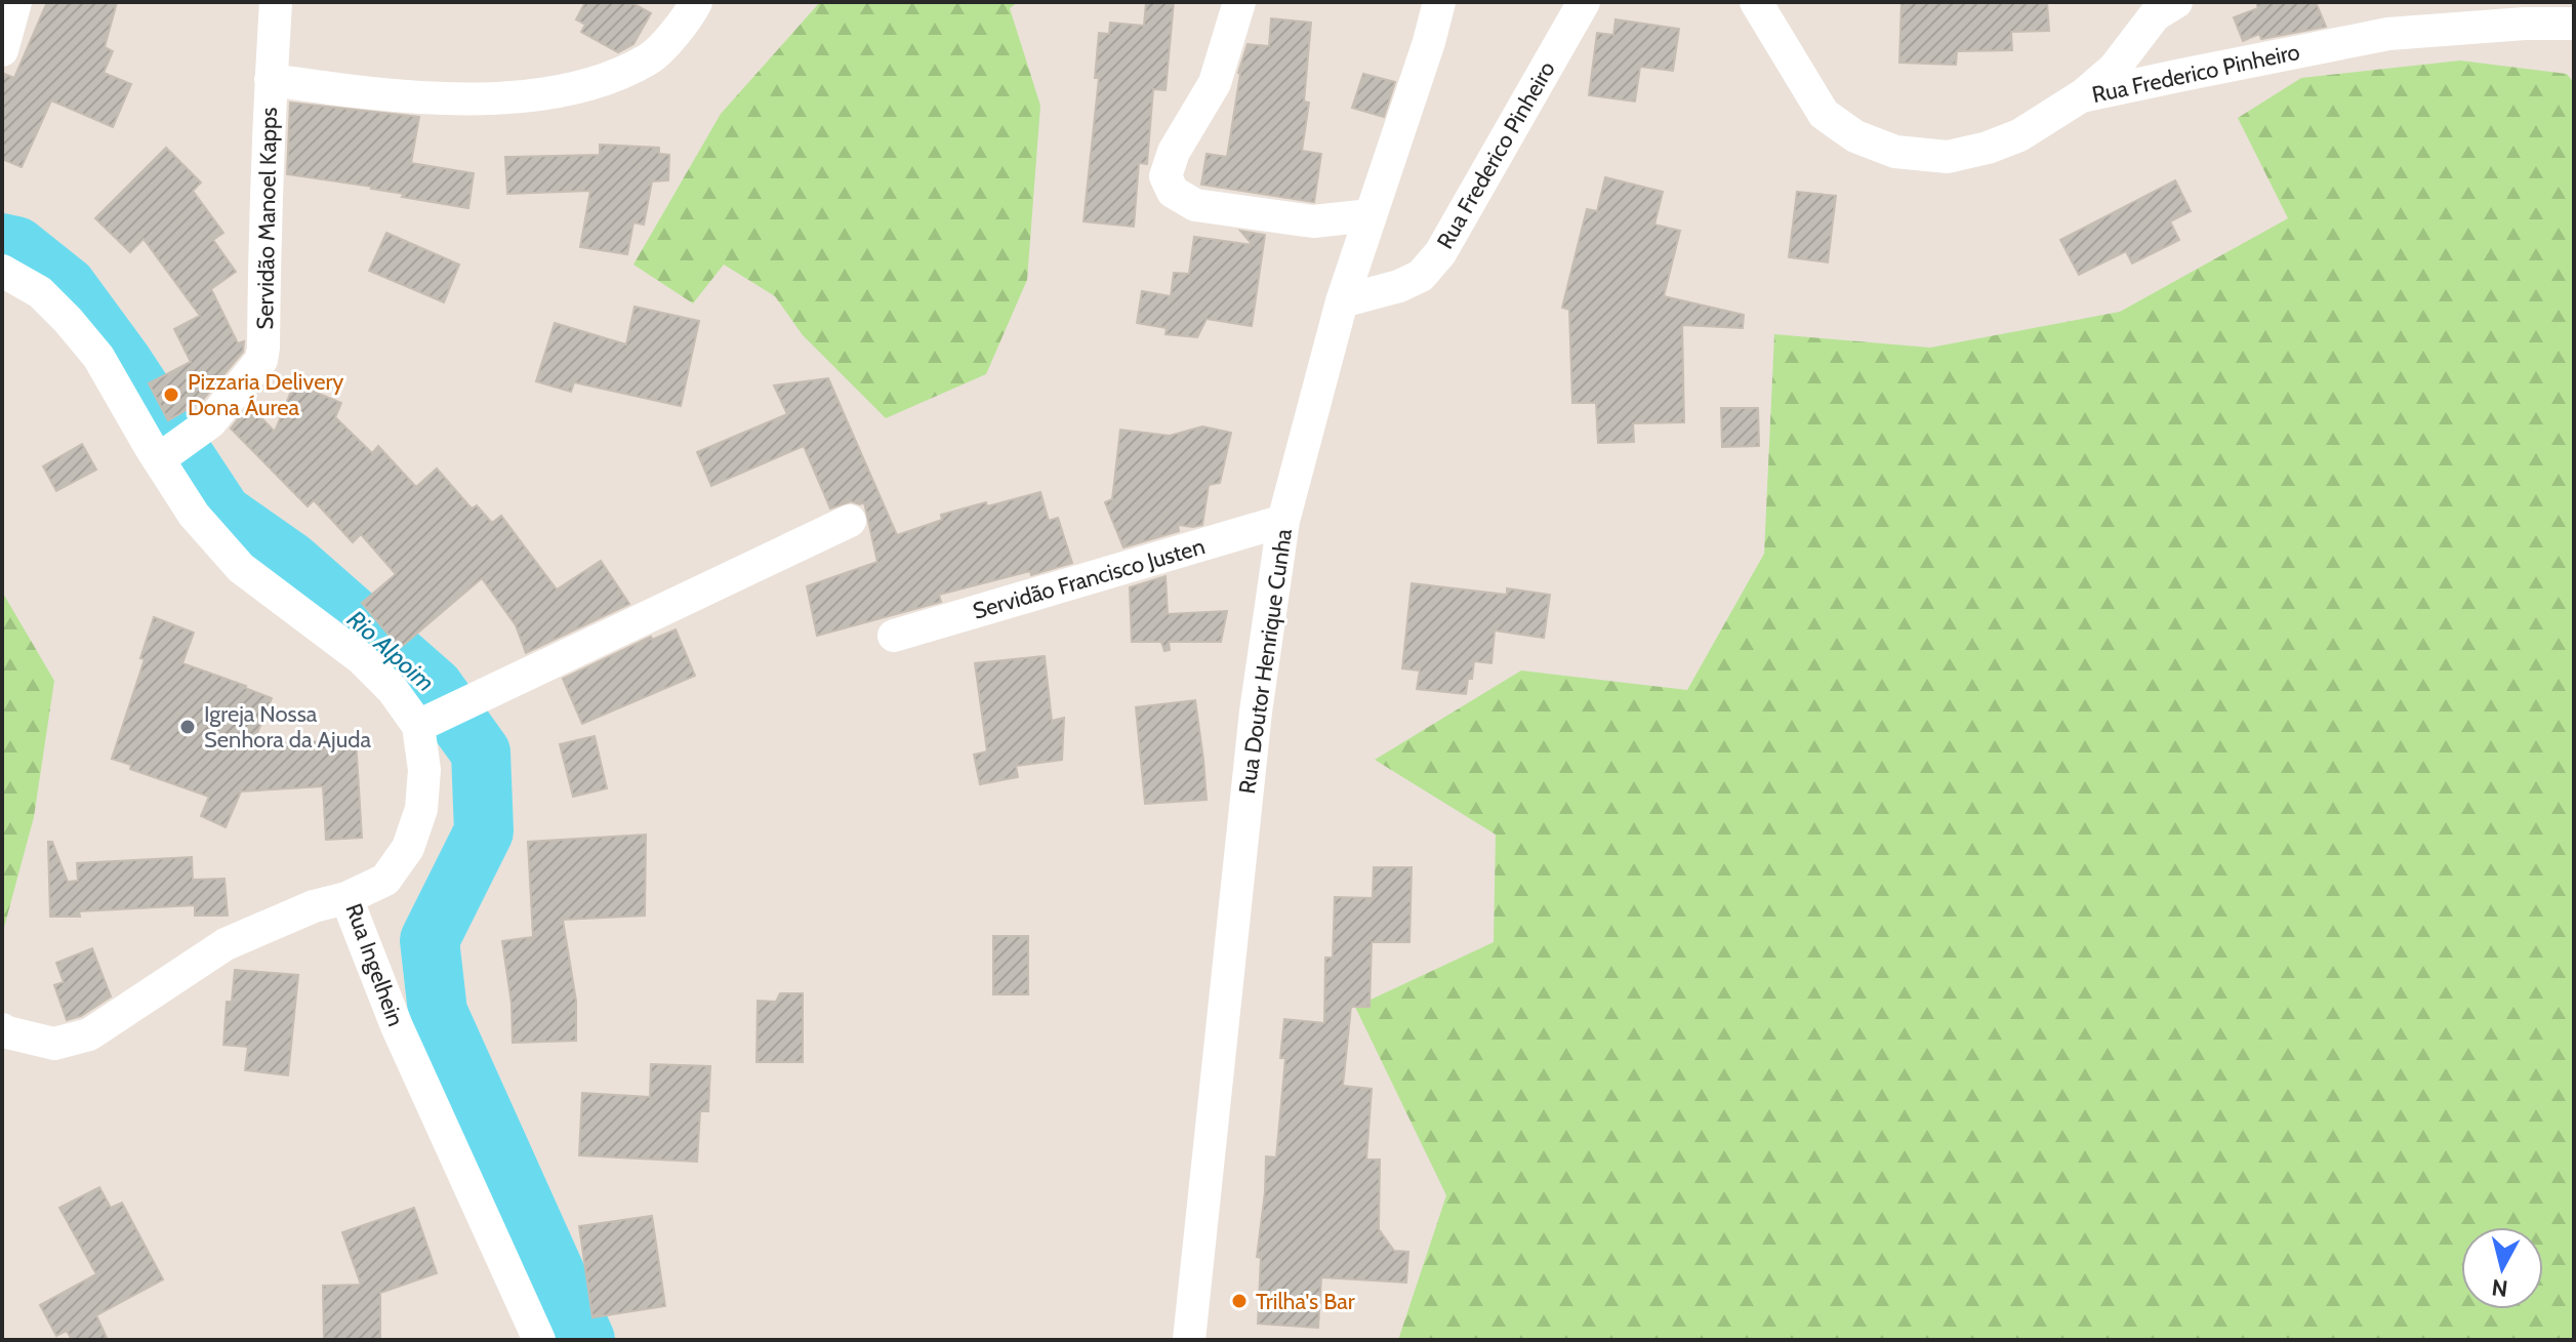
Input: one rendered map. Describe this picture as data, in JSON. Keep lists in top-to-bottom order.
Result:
{
  "streets": {
    "street": [
      "Rua Frederico Pinheiro",
      "Servidão Manoel Kapps",
      "Servidão Francisco Justen",
      "Rua Doutor Henrique Cunha",
      "Rua Ingelhein"
    ]
  },
  "crossings": [
    ["Rua Frederico Pinheiro", "Rua Doutor Henrique Cunha"],
    ["Servidão Manoel Kapps", "Rua Ingelhein"],
    ["Servidão Francisco Justen", "Rua Doutor Henrique Cunha"]
  ],
  "water": ["Rio Alpoim"],
  "places": ["Pizzaria Delivery Dona Áurea", "Igreja Nossa Senhora da Ajuda", "Trilha's Bar"],
  "north": "bottom"
}
